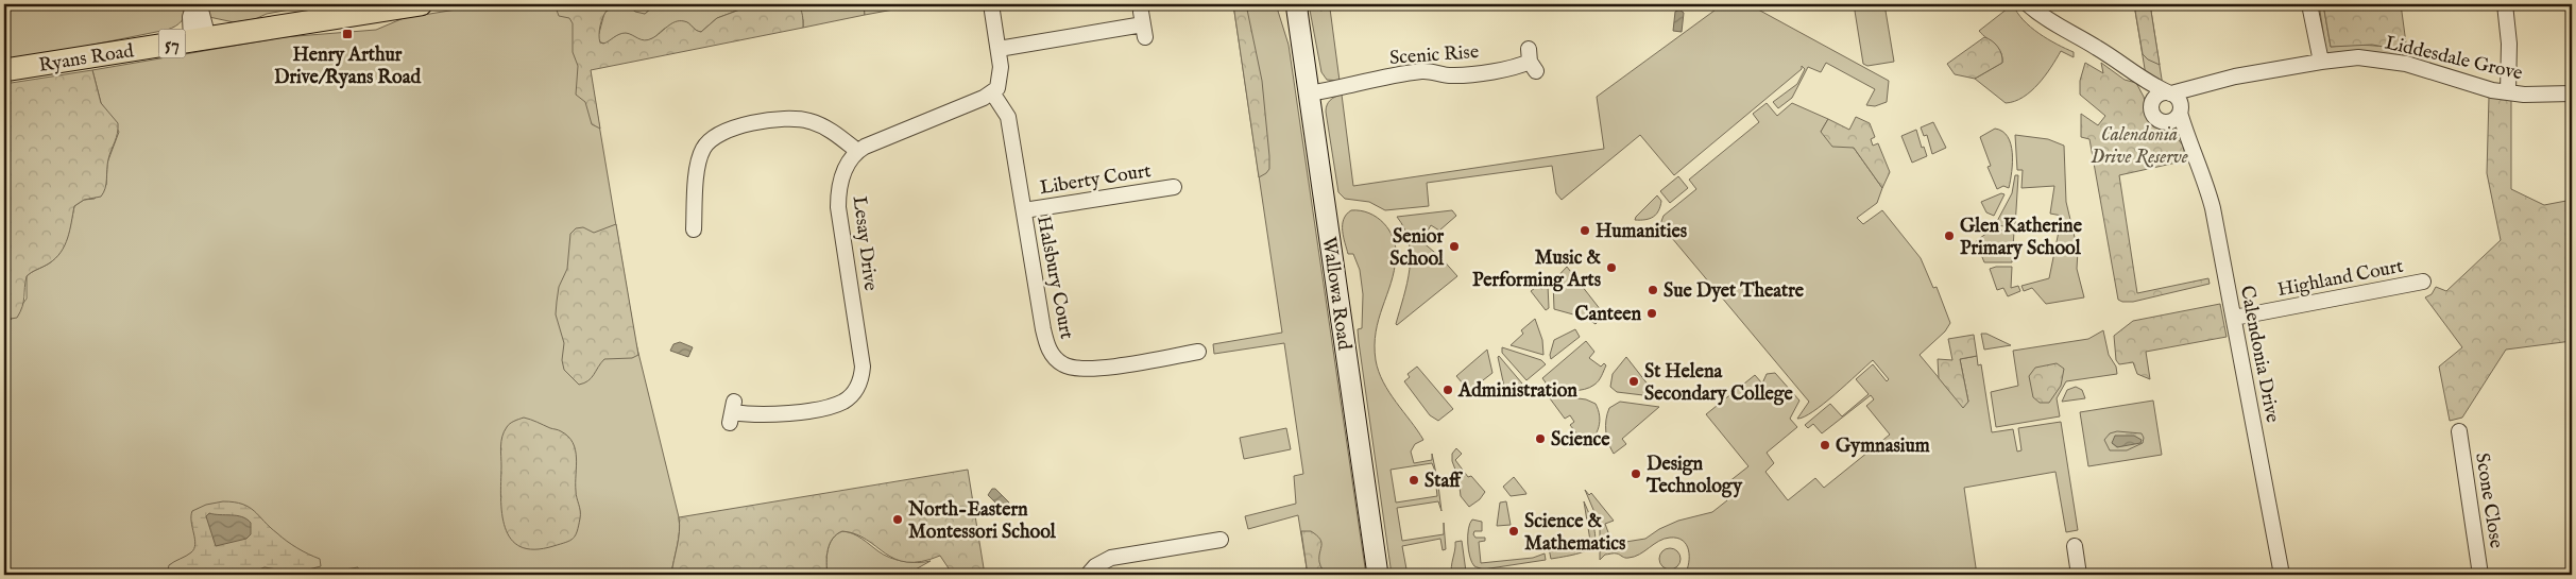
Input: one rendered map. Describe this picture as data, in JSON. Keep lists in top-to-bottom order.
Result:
{
  "streets": {
    "main road": ["57", "Ryans Road", "Wallowa Road"],
    "street": [
      "Scenic Rise",
      "Liddesdale Grove",
      "Liberty Court",
      "Lesay Drive",
      "Halsbury Court",
      "Highland Court",
      "Calendonia Drive",
      "Scone Close"
    ]
  },
  "crossings": [
    ["Scenic Rise", "Wallowa Road"],
    ["Liddesdale Grove", "Calendonia Drive"],
    ["Liberty Court", "Halsbury Court"],
    ["Highland Court", "Calendonia Drive"]
  ],
  "parks": ["Calendonia Drive Reserve"],
  "places": {
    "transit": ["Henry Arthur Drive/Ryans Road"],
    "other": [
      "Humanities",
      "Glen Katherine Primary School",
      "Senior School",
      "Music & Performing Arts",
      "Sue Dyet Theatre",
      "Canteen",
      "St Helena Secondary College",
      "Administration",
      "Science",
      "Gymnasium",
      "Design Technology",
      "Staff",
      "North-Eastern Montessori School",
      "Science & Mathematics"
    ]
  }
}
